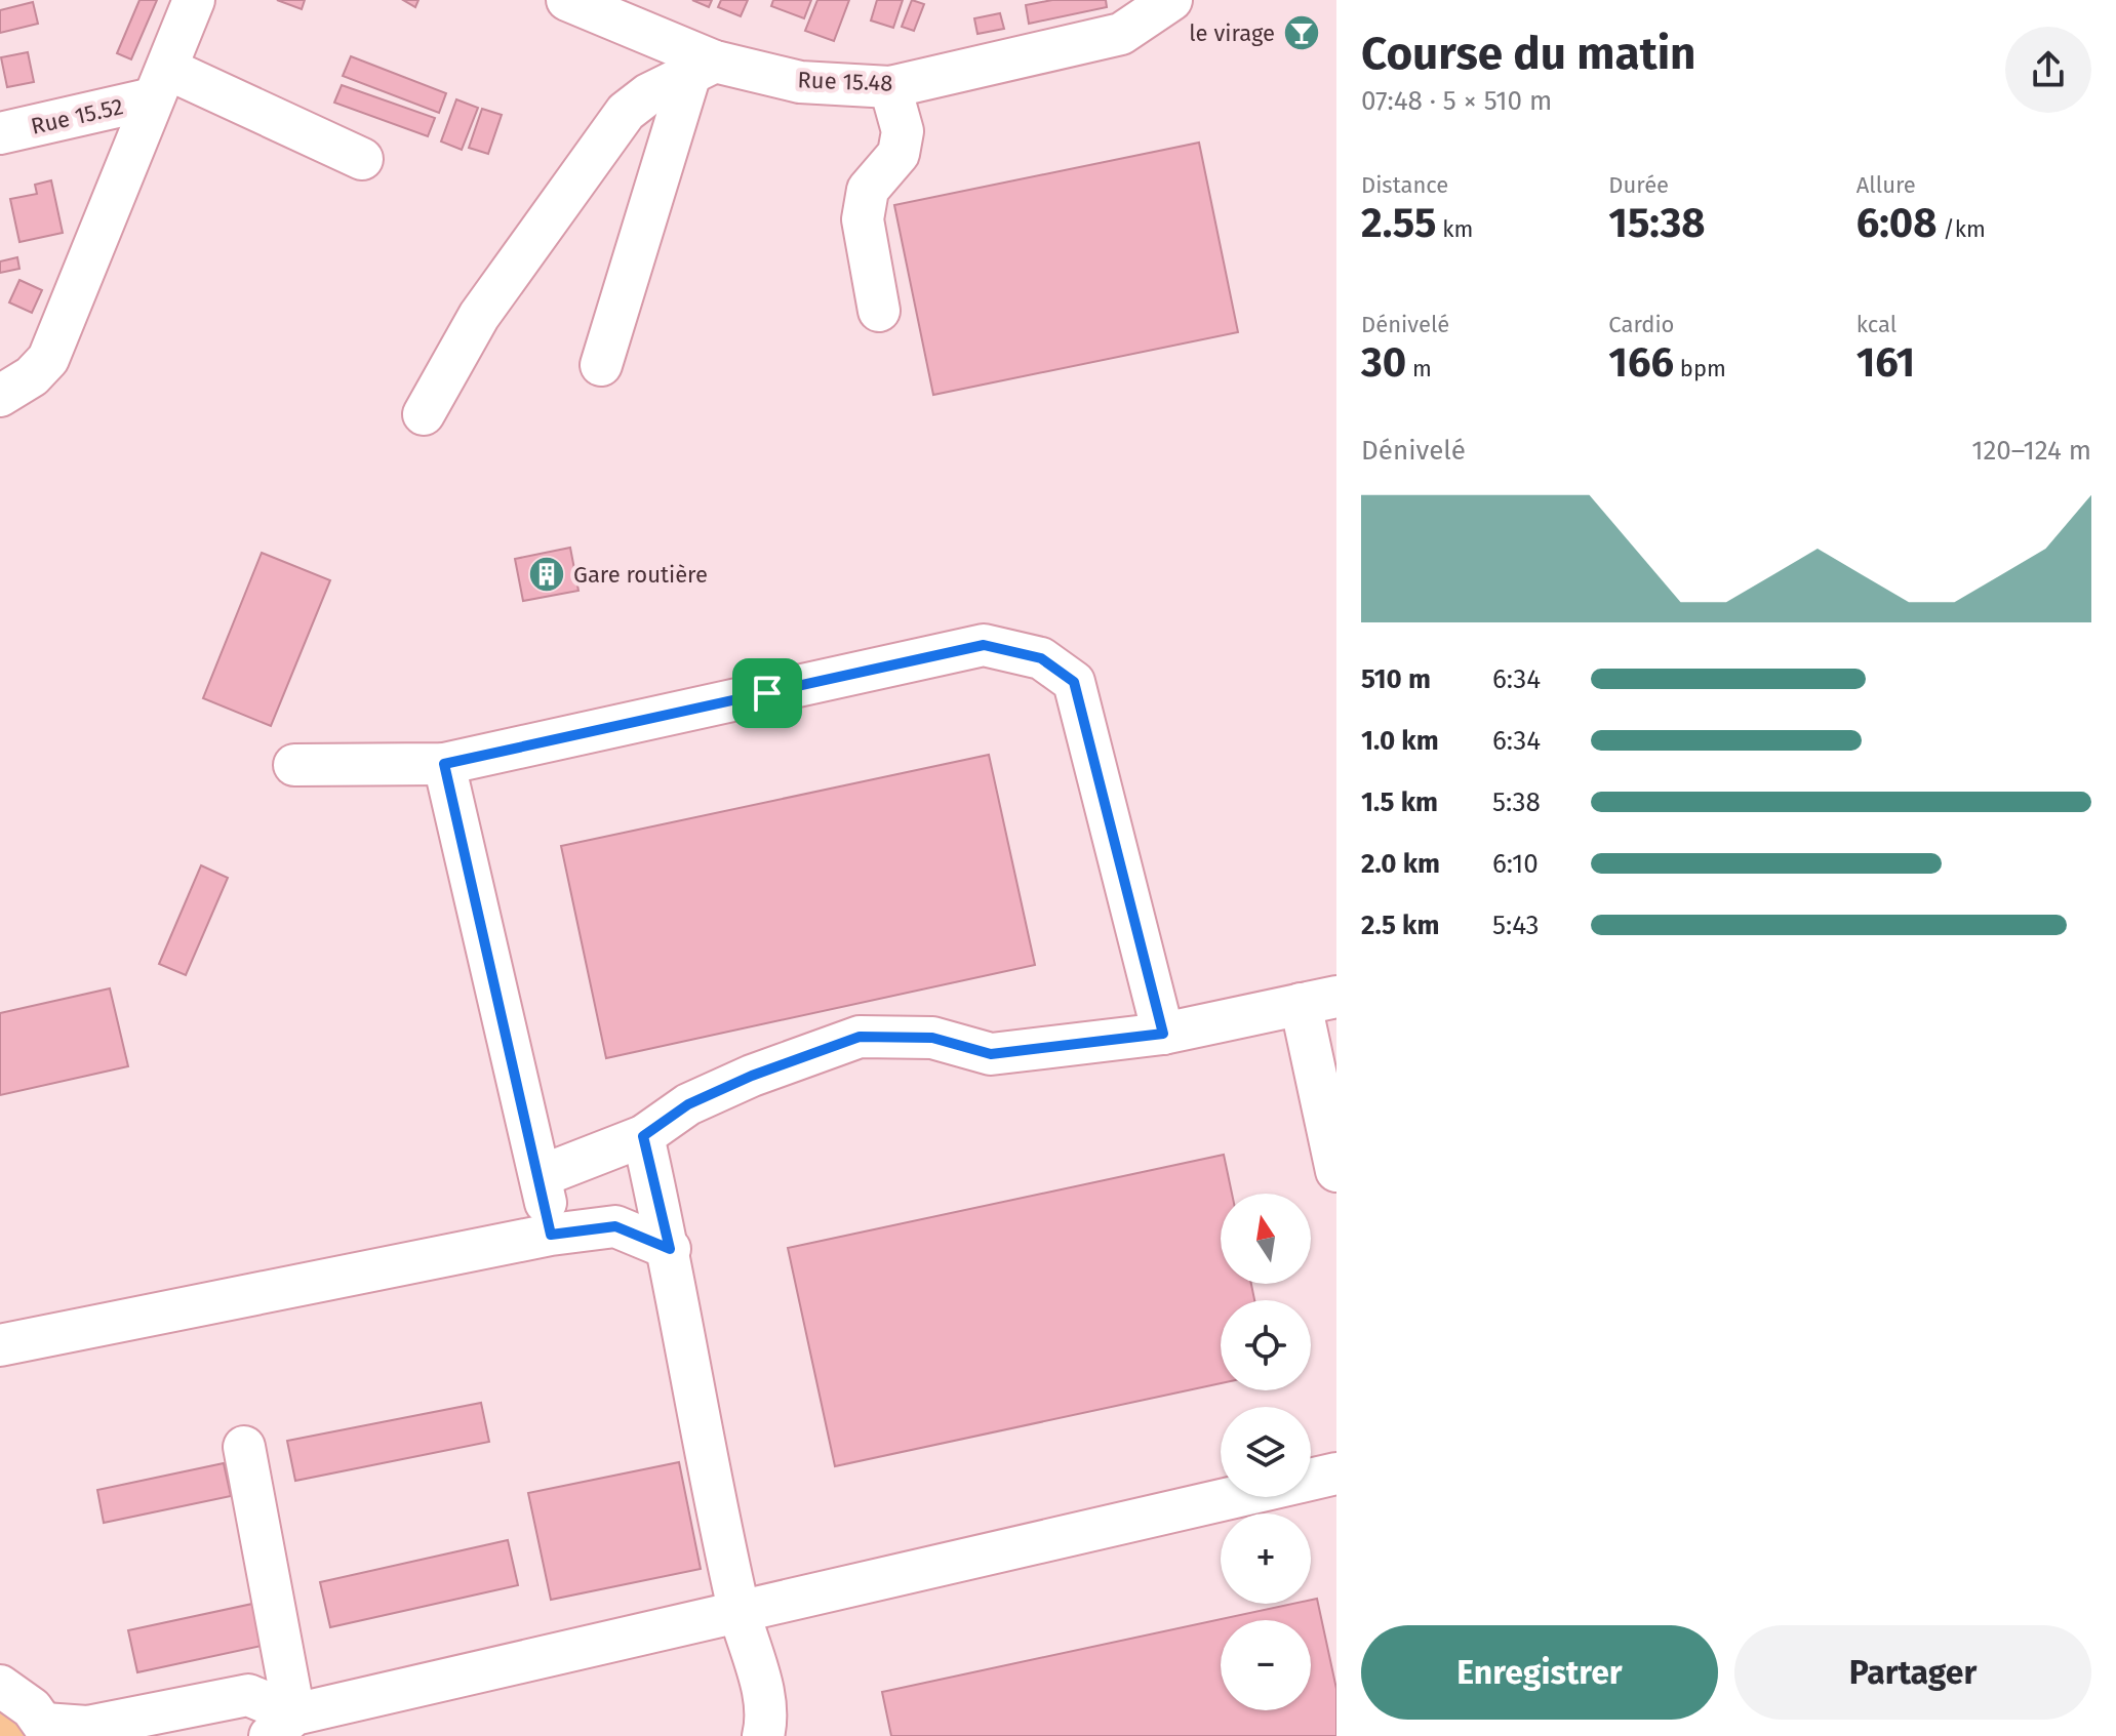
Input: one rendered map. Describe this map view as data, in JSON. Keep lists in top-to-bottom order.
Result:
{
  "streets": {
    "street": ["Rue 15.48", "Rue 15.52"]
  },
  "places": {
    "bar": ["le virage"],
    "building": ["Gare routière"]
  },
  "north": "top",
  "page": {
    "heading": ["Course du matin", "07:48 · 5 × 510 m"],
    "stats": [
      ["Distance", "2.55 km"],
      ["Durée", "15:38"],
      ["Allure", "6:08 /km"],
      ["Dénivelé", "30 m"],
      ["Cardio", "166 bpm"],
      ["kcal", "161"]
    ],
    "chart": ["Dénivelé", "120–124 m"],
    "list": [
      {
        "name": "510 m",
        "note": "6:34"
      },
      {
        "name": "1.0 km",
        "note": "6:34"
      },
      {
        "name": "1.5 km",
        "note": "5:38"
      },
      {
        "name": "2.0 km",
        "note": "6:10"
      },
      {
        "name": "2.5 km",
        "note": "5:43"
      }
    ],
    "map_buttons": ["+", "−"],
    "buttons": ["Enregistrer", "Partager"]
  }
}
